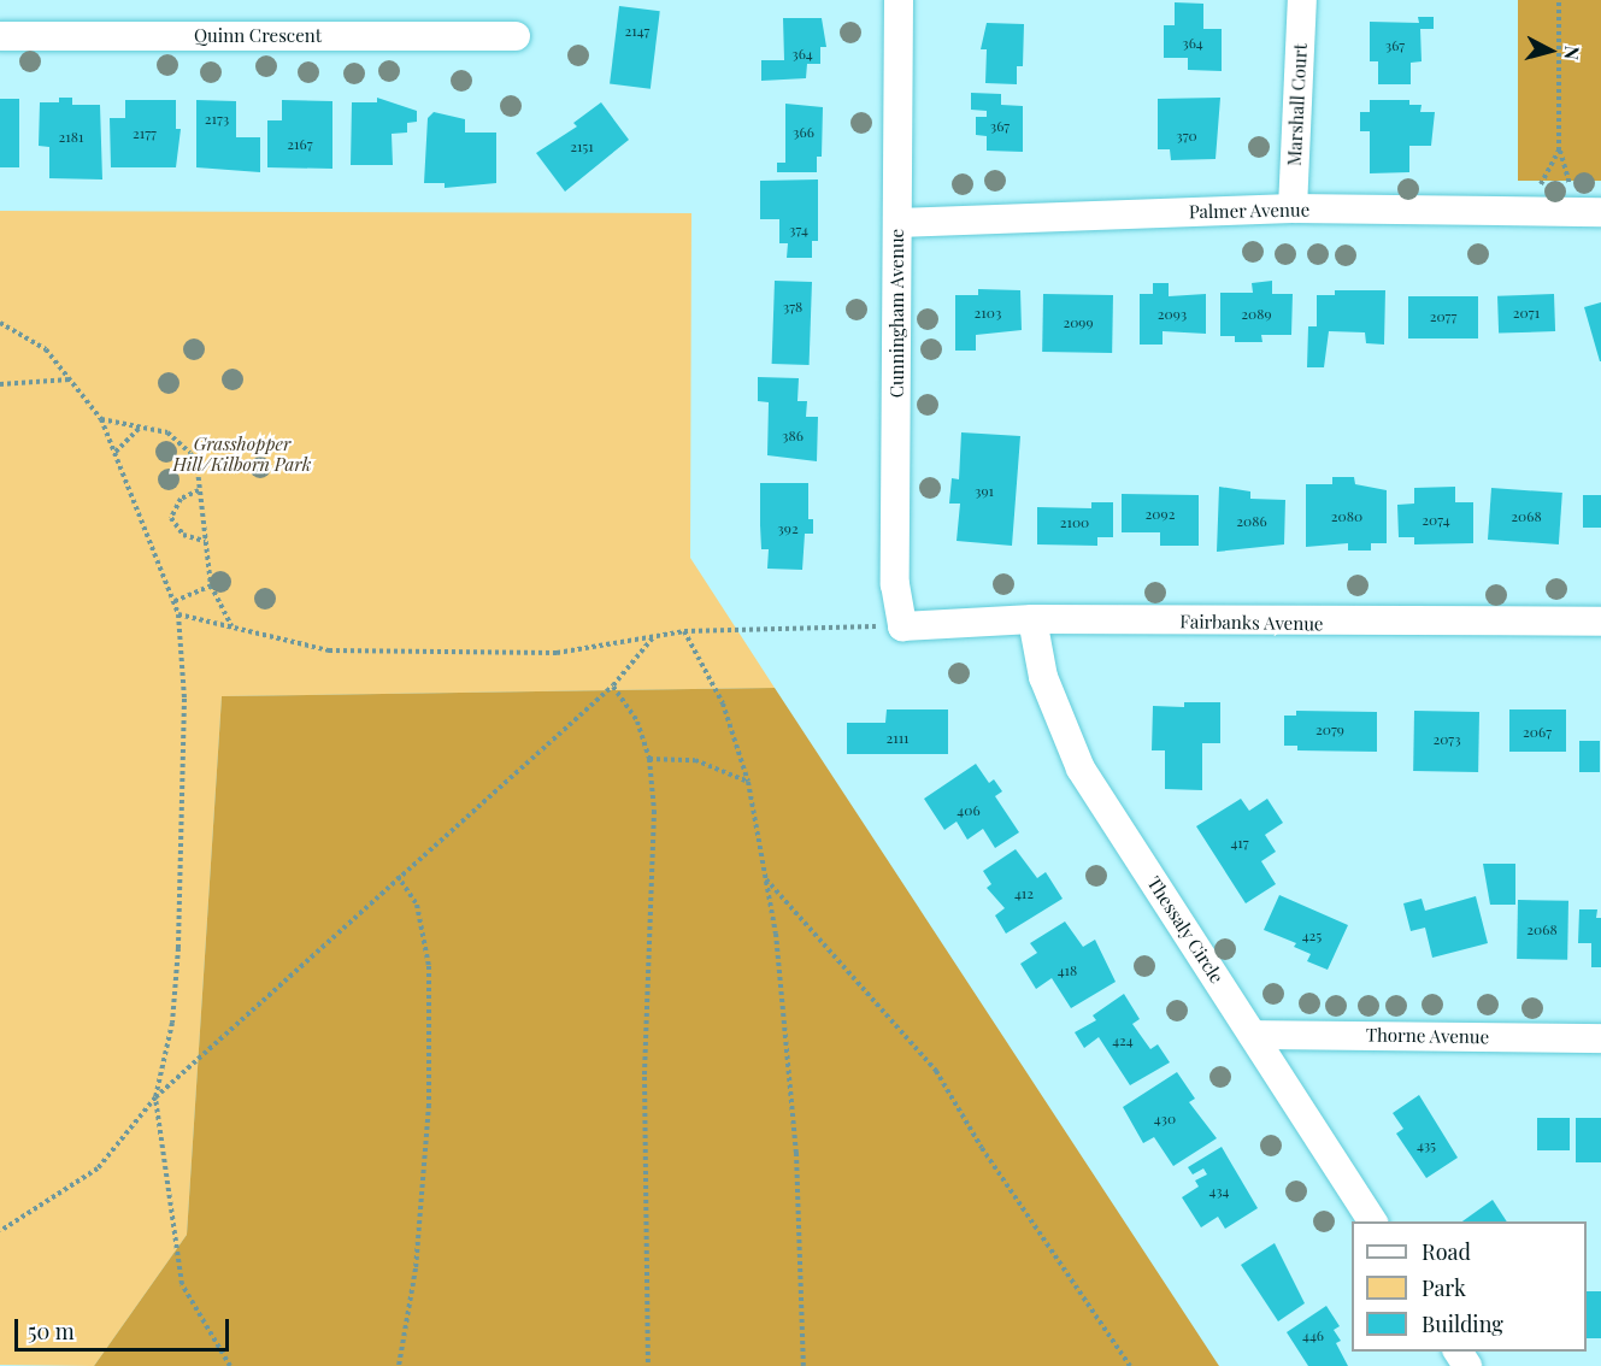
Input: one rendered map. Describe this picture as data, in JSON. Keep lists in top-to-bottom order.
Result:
{
  "streets": {
    "street": [
      "Quinn Crescent",
      "Marshall Court",
      "Palmer Avenue",
      "Cunningham Avenue",
      "Fairbanks Avenue",
      "Thessaly Circle",
      "Thorne Avenue"
    ]
  },
  "crossings": [
    ["Marshall Court", "Palmer Avenue"],
    ["Palmer Avenue", "Cunningham Avenue"],
    ["Cunningham Avenue", "Fairbanks Avenue"],
    ["Fairbanks Avenue", "Thessaly Circle"],
    ["Thessaly Circle", "Thorne Avenue"]
  ],
  "parks": ["Grasshopper Hill/Kilborn Park"],
  "house_numbers": [
    "2147",
    "364",
    "367",
    "364",
    "2173",
    "367",
    "366",
    "2177",
    "370",
    "2181",
    "2167",
    "2151",
    "374",
    "378",
    "2103",
    "2071",
    "2093",
    "2089",
    "2077",
    "2099",
    "386",
    "391",
    "2092",
    "2080",
    "2068",
    "2074",
    "2086",
    "2100",
    "392",
    "2079",
    "2067",
    "2111",
    "2073",
    "406",
    "417",
    "412",
    "2068",
    "425",
    "418",
    "424",
    "430",
    "435",
    "434",
    "446"
  ],
  "legend": ["Road", "Park", "Building"],
  "scale_bar": "50 m",
  "north": "right"
}
